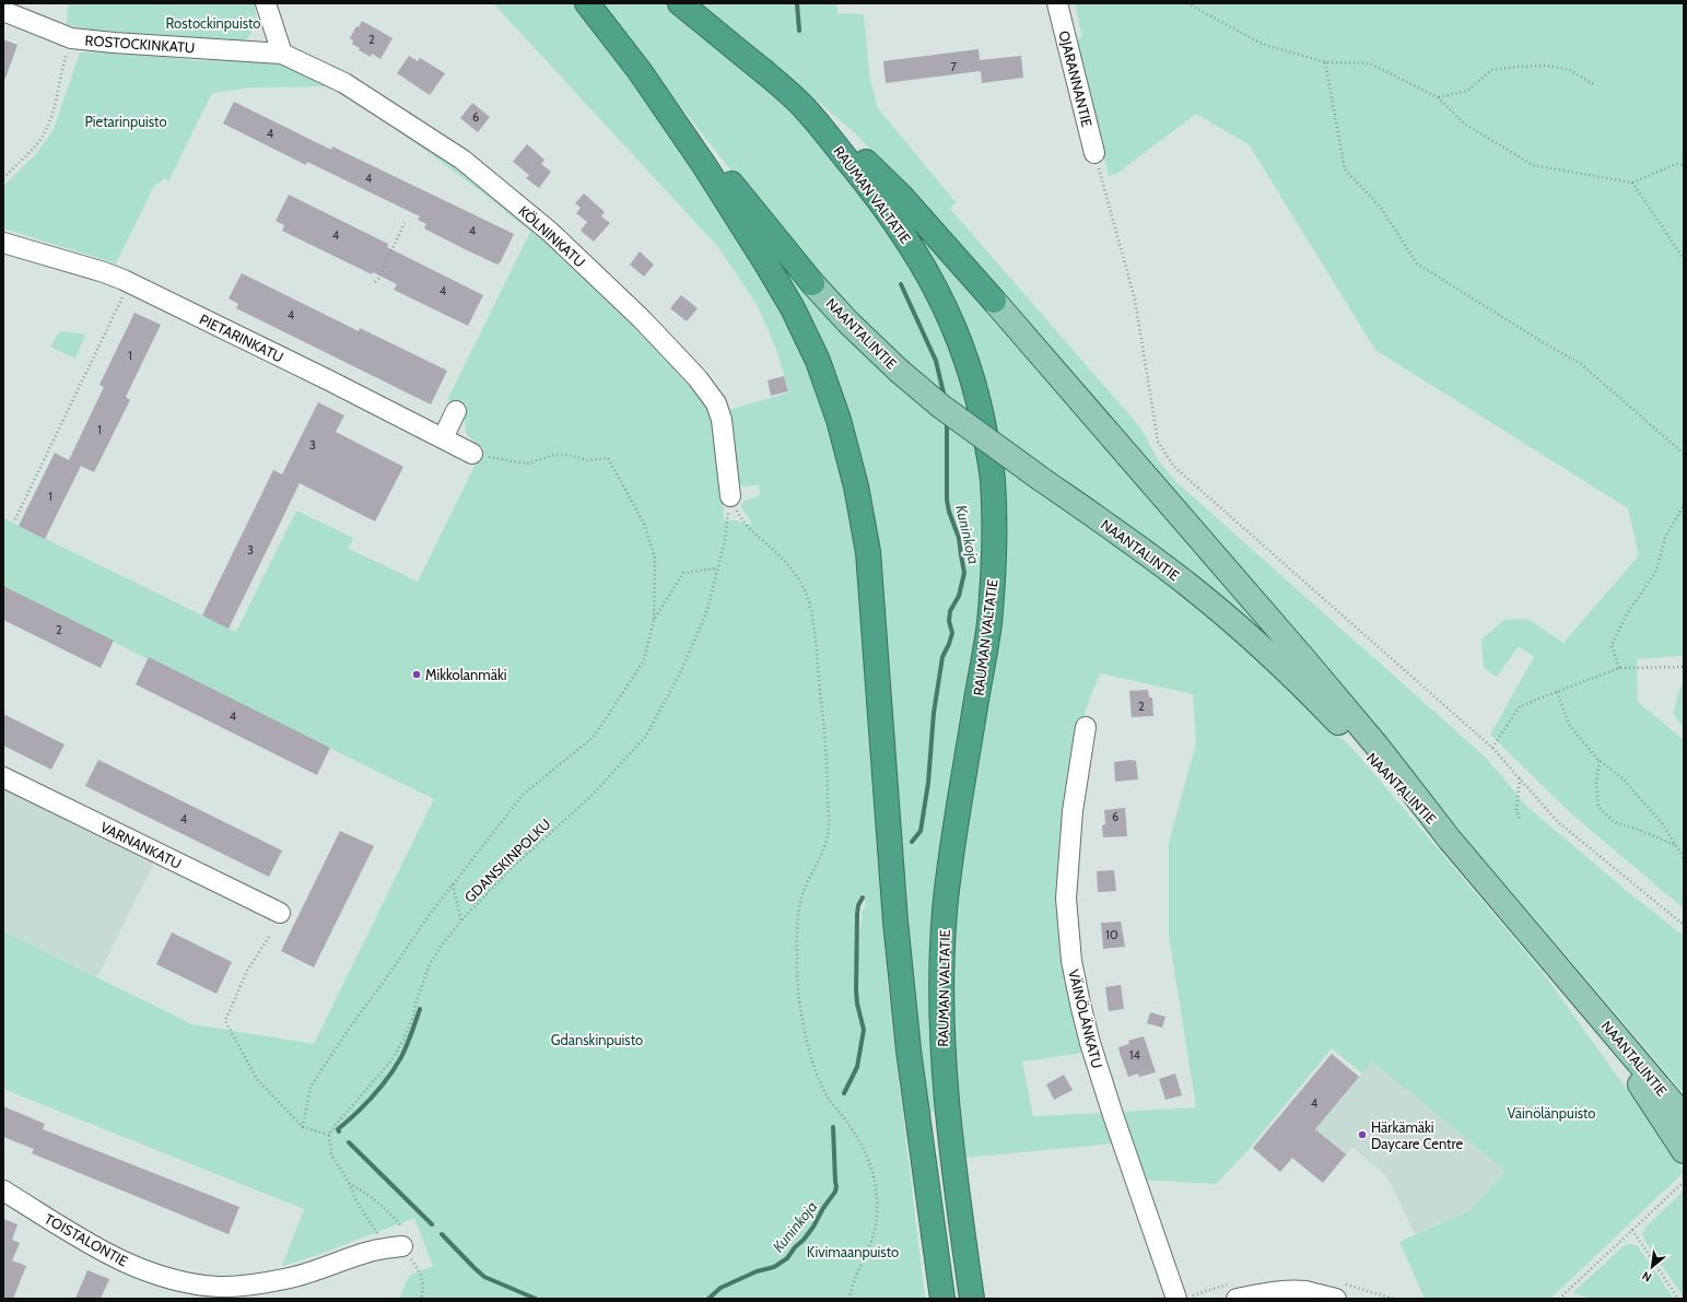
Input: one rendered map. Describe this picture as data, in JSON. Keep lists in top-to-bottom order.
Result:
{
  "streets": {
    "highway": ["RAUMAN VALTATIE"],
    "main road": ["NAANTALINTIE"],
    "street": [
      "ROSTOCKINKATU",
      "OJARANNANTIE",
      "KÖLNINKATU",
      "PIETARINKATU",
      "VARNANKATU",
      "VÄINÖLÄNKATU",
      "TOISTALONTIE"
    ],
    "path": ["GDANSKINPOLKU"]
  },
  "crossings": [
    ["ROSTOCKINKATU", "KÖLNINKATU"],
    ["KÖLNINKATU", "GDANSKINPOLKU"]
  ],
  "water": ["Kuninkoja"],
  "parks": [
    "Rostockinpuisto",
    "Pietarinpuisto",
    "Gdanskinpuisto",
    "Väinölänpuisto",
    "Kivimaanpuisto"
  ],
  "places": ["Mikkolanmäki", "Härkämäki Daycare Centre"],
  "house_numbers": [
    "2",
    "7",
    "6",
    "4",
    "4",
    "4",
    "4",
    "4",
    "4",
    "1",
    "1",
    "3",
    "1",
    "3",
    "2",
    "2",
    "4",
    "6",
    "4",
    "10",
    "14",
    "4"
  ],
  "north": "bottom left"
}
